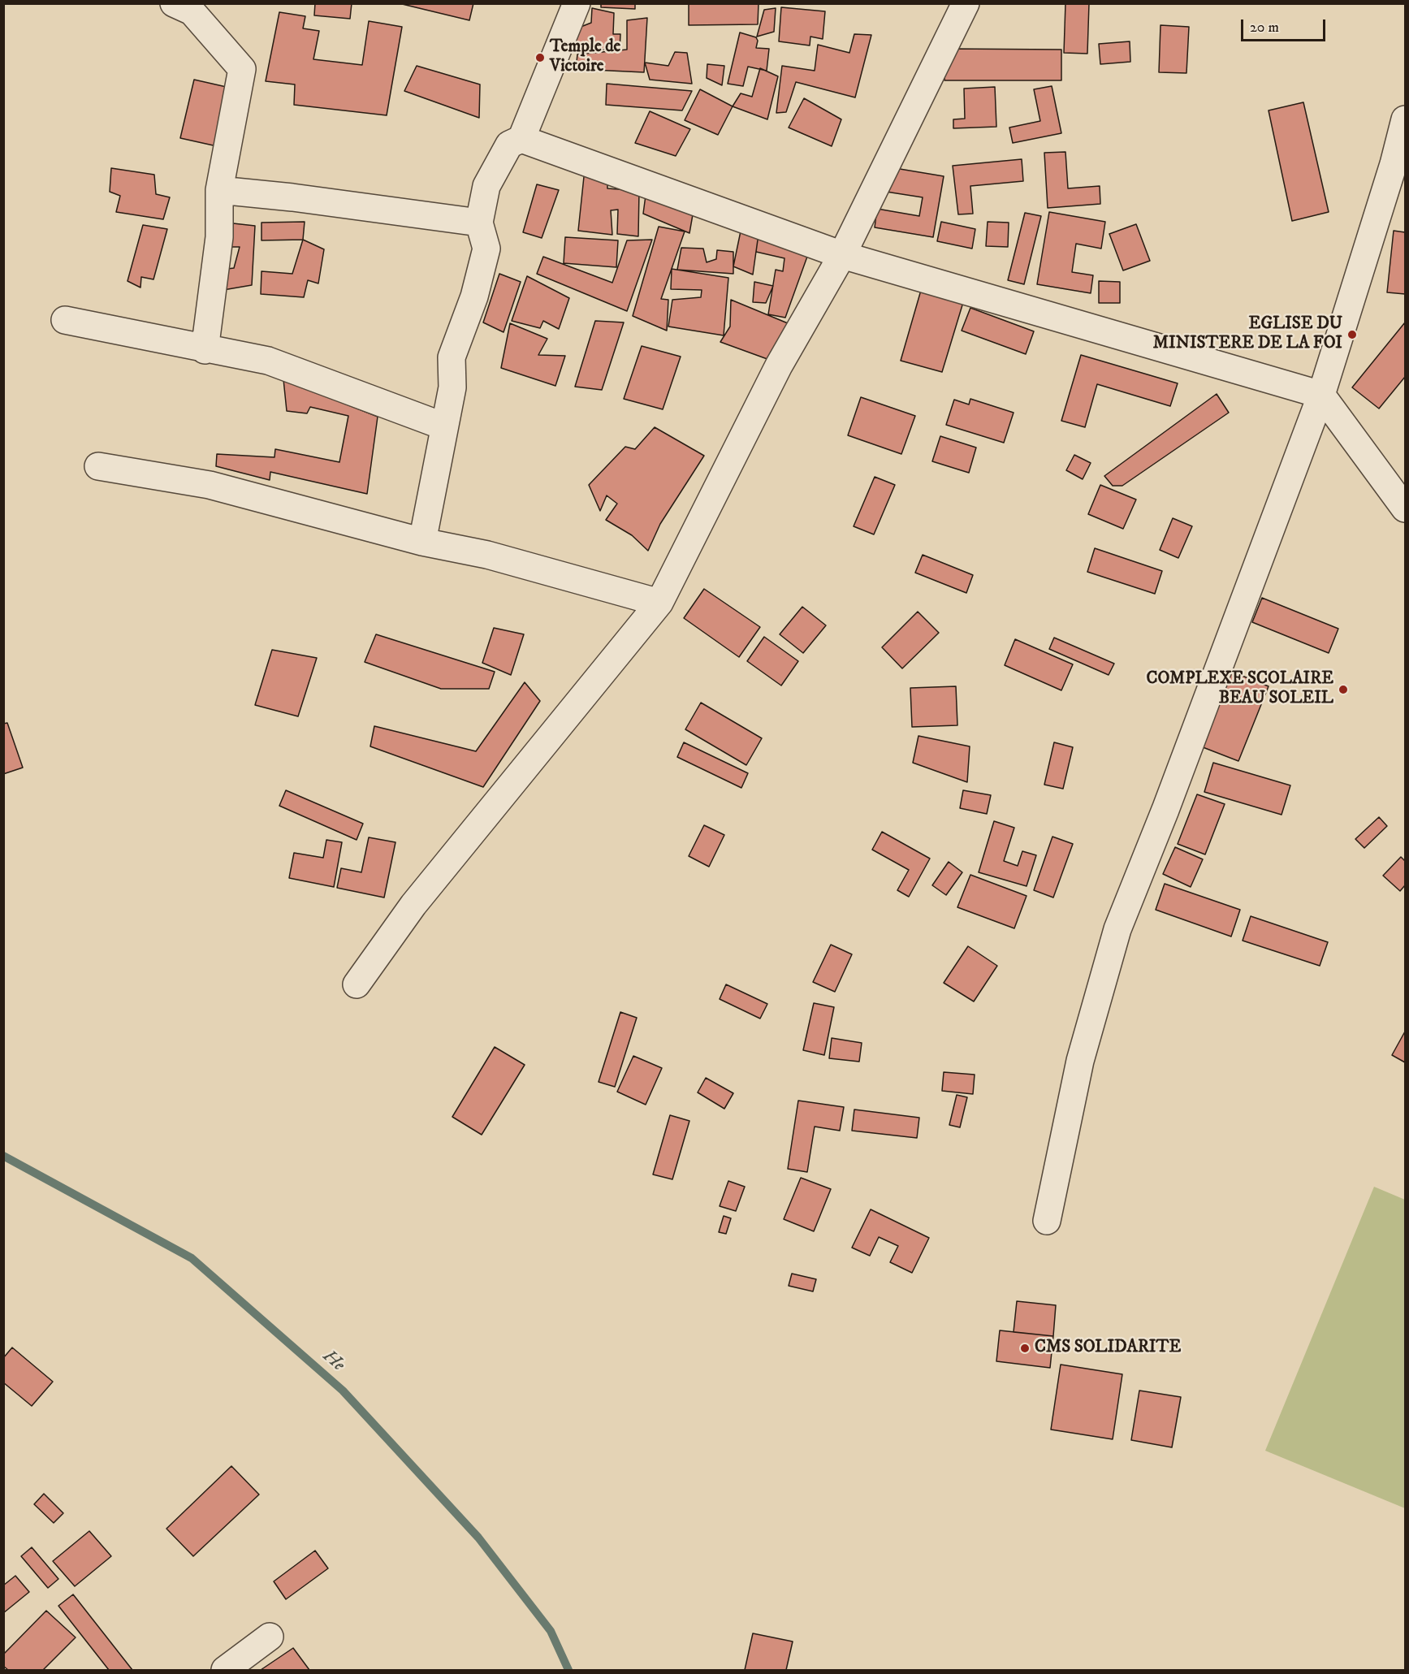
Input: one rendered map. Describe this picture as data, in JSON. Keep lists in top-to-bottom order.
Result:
{
  "water": ["He"],
  "places": [
    "Temple de Victoire",
    "EGLISE DU MINISTERE DE LA FOI",
    "COMPLEXE SCOLAIRE BEAU SOLEIL",
    "CMS SOLIDARITE"
  ],
  "scale_bar": "20 m"
}
